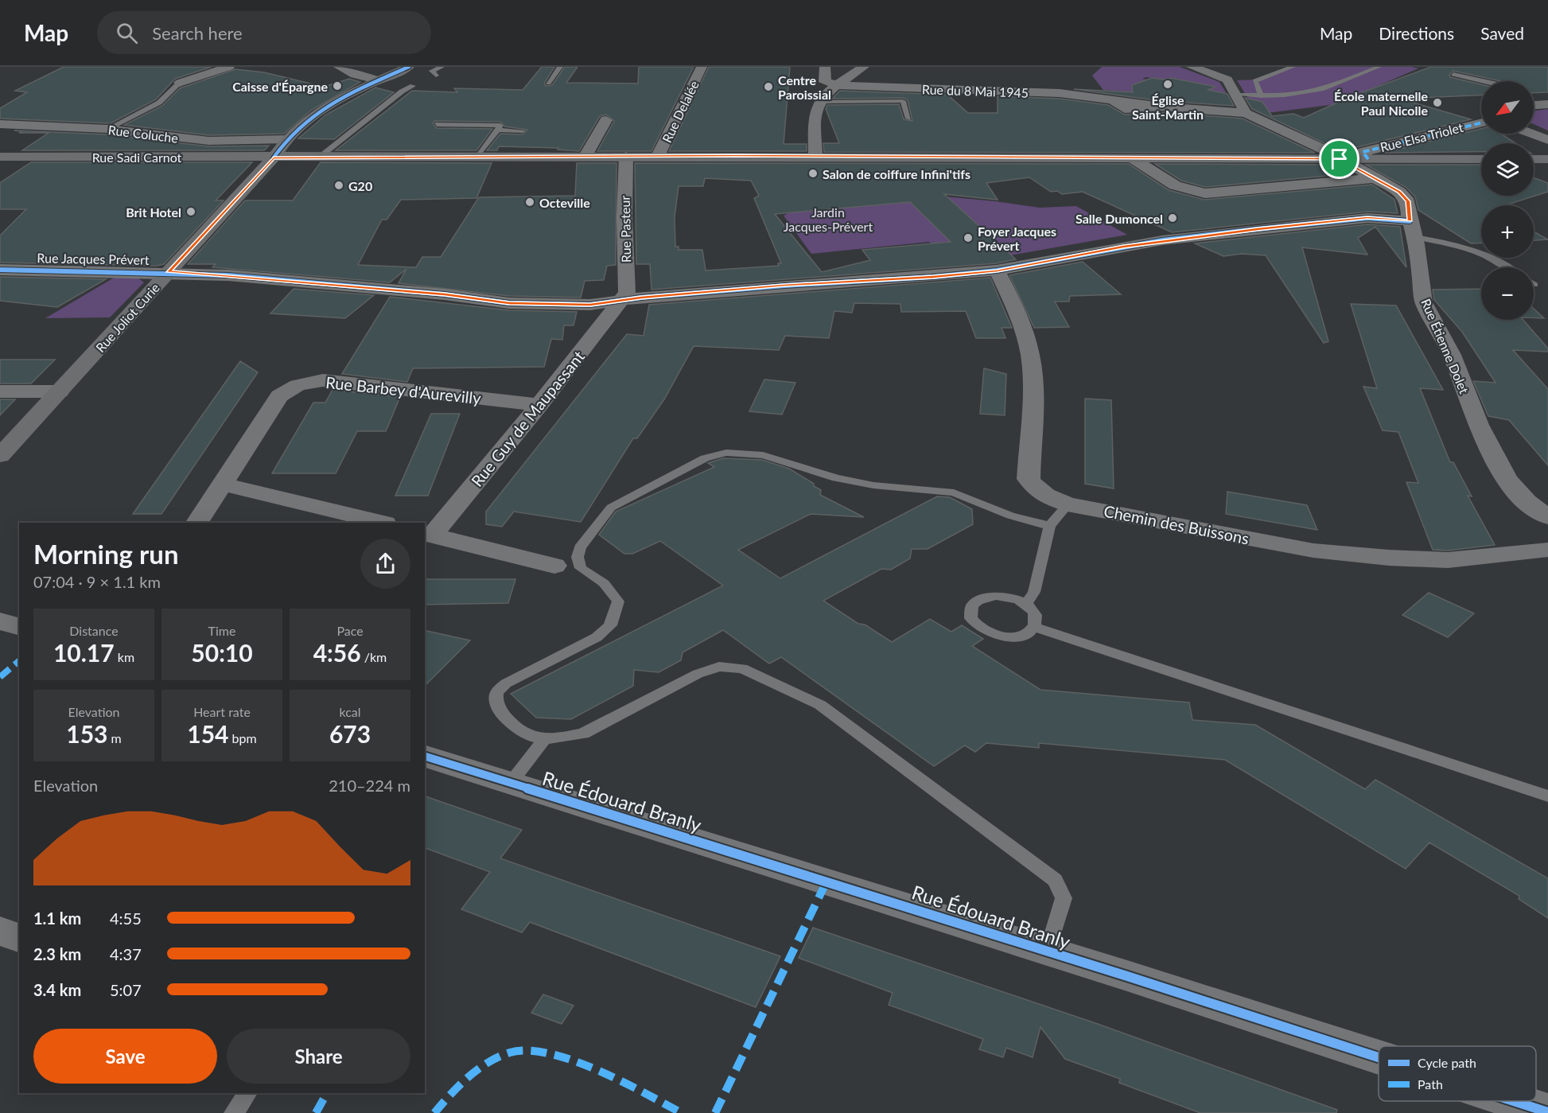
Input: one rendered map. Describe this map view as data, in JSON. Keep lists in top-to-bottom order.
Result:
{
  "streets": {
    "main road": ["Rue Sadi Carnot", "Rue Joliot Curie"],
    "street": [
      "Rue du 8 Mai 1945",
      "Rue Delalée",
      "Rue Coluche",
      "Rue Elsa Triolet",
      "Rue Pasteur",
      "Rue Jacques Prévert",
      "Rue Étienne Dolet",
      "Rue Barbey d'Aurevilly",
      "Rue Guy de Maupassant",
      "Chemin des Buissons",
      "Rue Édouard Branly"
    ]
  },
  "crossings": [
    ["Rue du 8 Mai 1945", "Rue Étienne Dolet"],
    ["Rue Delalée", "Rue Sadi Carnot"],
    ["Rue Coluche", "Rue Joliot Curie"],
    ["Rue Elsa Triolet", "Rue Sadi Carnot"],
    ["Rue Sadi Carnot", "Rue Pasteur"],
    ["Rue Sadi Carnot", "Rue Joliot Curie"],
    ["Rue Sadi Carnot", "Rue Étienne Dolet"],
    ["Rue Pasteur", "Rue Jacques Prévert"],
    ["Rue Pasteur", "Rue Guy de Maupassant"],
    ["Rue Jacques Prévert", "Rue Joliot Curie"],
    ["Rue Jacques Prévert", "Rue Étienne Dolet"],
    ["Rue Jacques Prévert", "Rue Guy de Maupassant"],
    ["Rue Jacques Prévert", "Chemin des Buissons"],
    ["Rue Barbey d'Aurevilly", "Rue Guy de Maupassant"]
  ],
  "parks": ["Jardin Jacques-Prévert"],
  "places": [
    "Église Saint-Martin",
    "Caisse d'Épargne",
    "Centre Paroissial",
    "École maternelle Paul Nicolle",
    "Salon de coiffure Infini'tifs",
    "G20",
    "Octeville",
    "Brit Hotel",
    "Salle Dumoncel",
    "Foyer Jacques Prévert"
  ],
  "legend": ["Cycle path", "Path"],
  "north": "bottom left",
  "page": {
    "header": "Map",
    "search": "Search here",
    "nav": ["Map", "Directions", "Saved"],
    "map_buttons": ["+", "−"],
    "heading": ["Morning run", "07:04 · 9 × 1.1 km"],
    "stats": [
      ["Distance", "10.17 km"],
      ["Time", "50:10"],
      ["Pace", "4:56 /km"],
      ["Elevation", "153 m"],
      ["Heart rate", "154 bpm"],
      ["kcal", "673"]
    ],
    "chart": ["Elevation", "210–224 m"],
    "list": [
      {
        "name": "1.1 km",
        "note": "4:55"
      },
      {
        "name": "2.3 km",
        "note": "4:37"
      },
      {
        "name": "3.4 km",
        "note": "5:07"
      }
    ],
    "buttons": ["Save", "Share"]
  }
}
